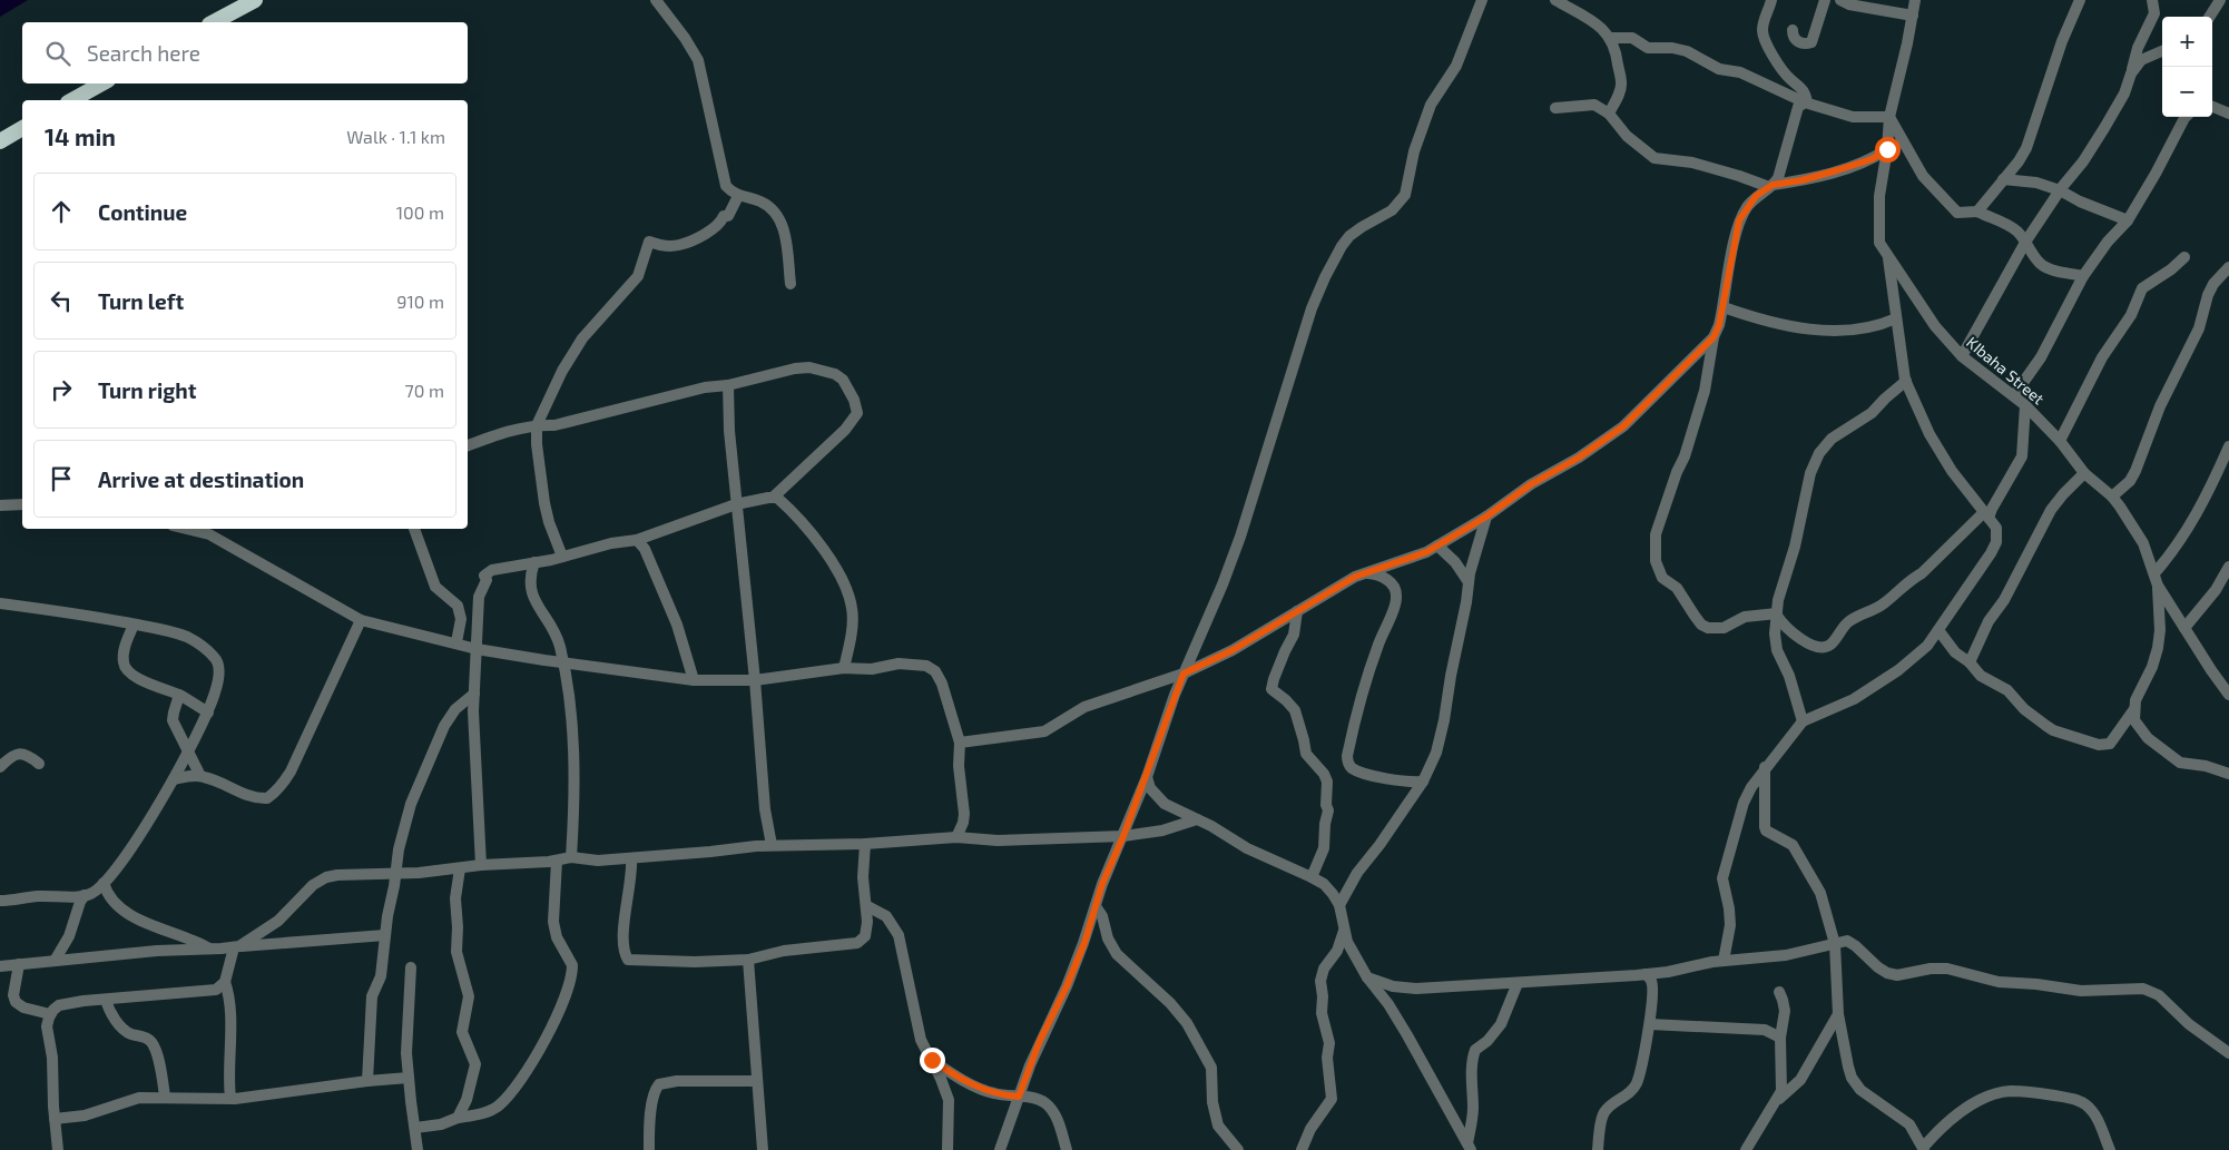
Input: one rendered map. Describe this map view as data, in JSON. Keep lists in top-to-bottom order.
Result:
{
  "streets": {
    "street": ["KIbaha Street"]
  },
  "page": {
    "map_buttons": ["+", "−"],
    "search": "Search here",
    "heading": ["14 min", "Walk · 1.1 km"],
    "list": [
      ["Continue", "100 m"],
      ["Turn left", "910 m"],
      ["Turn right", "70 m"],
      "Arrive at destination"
    ]
  }
}
